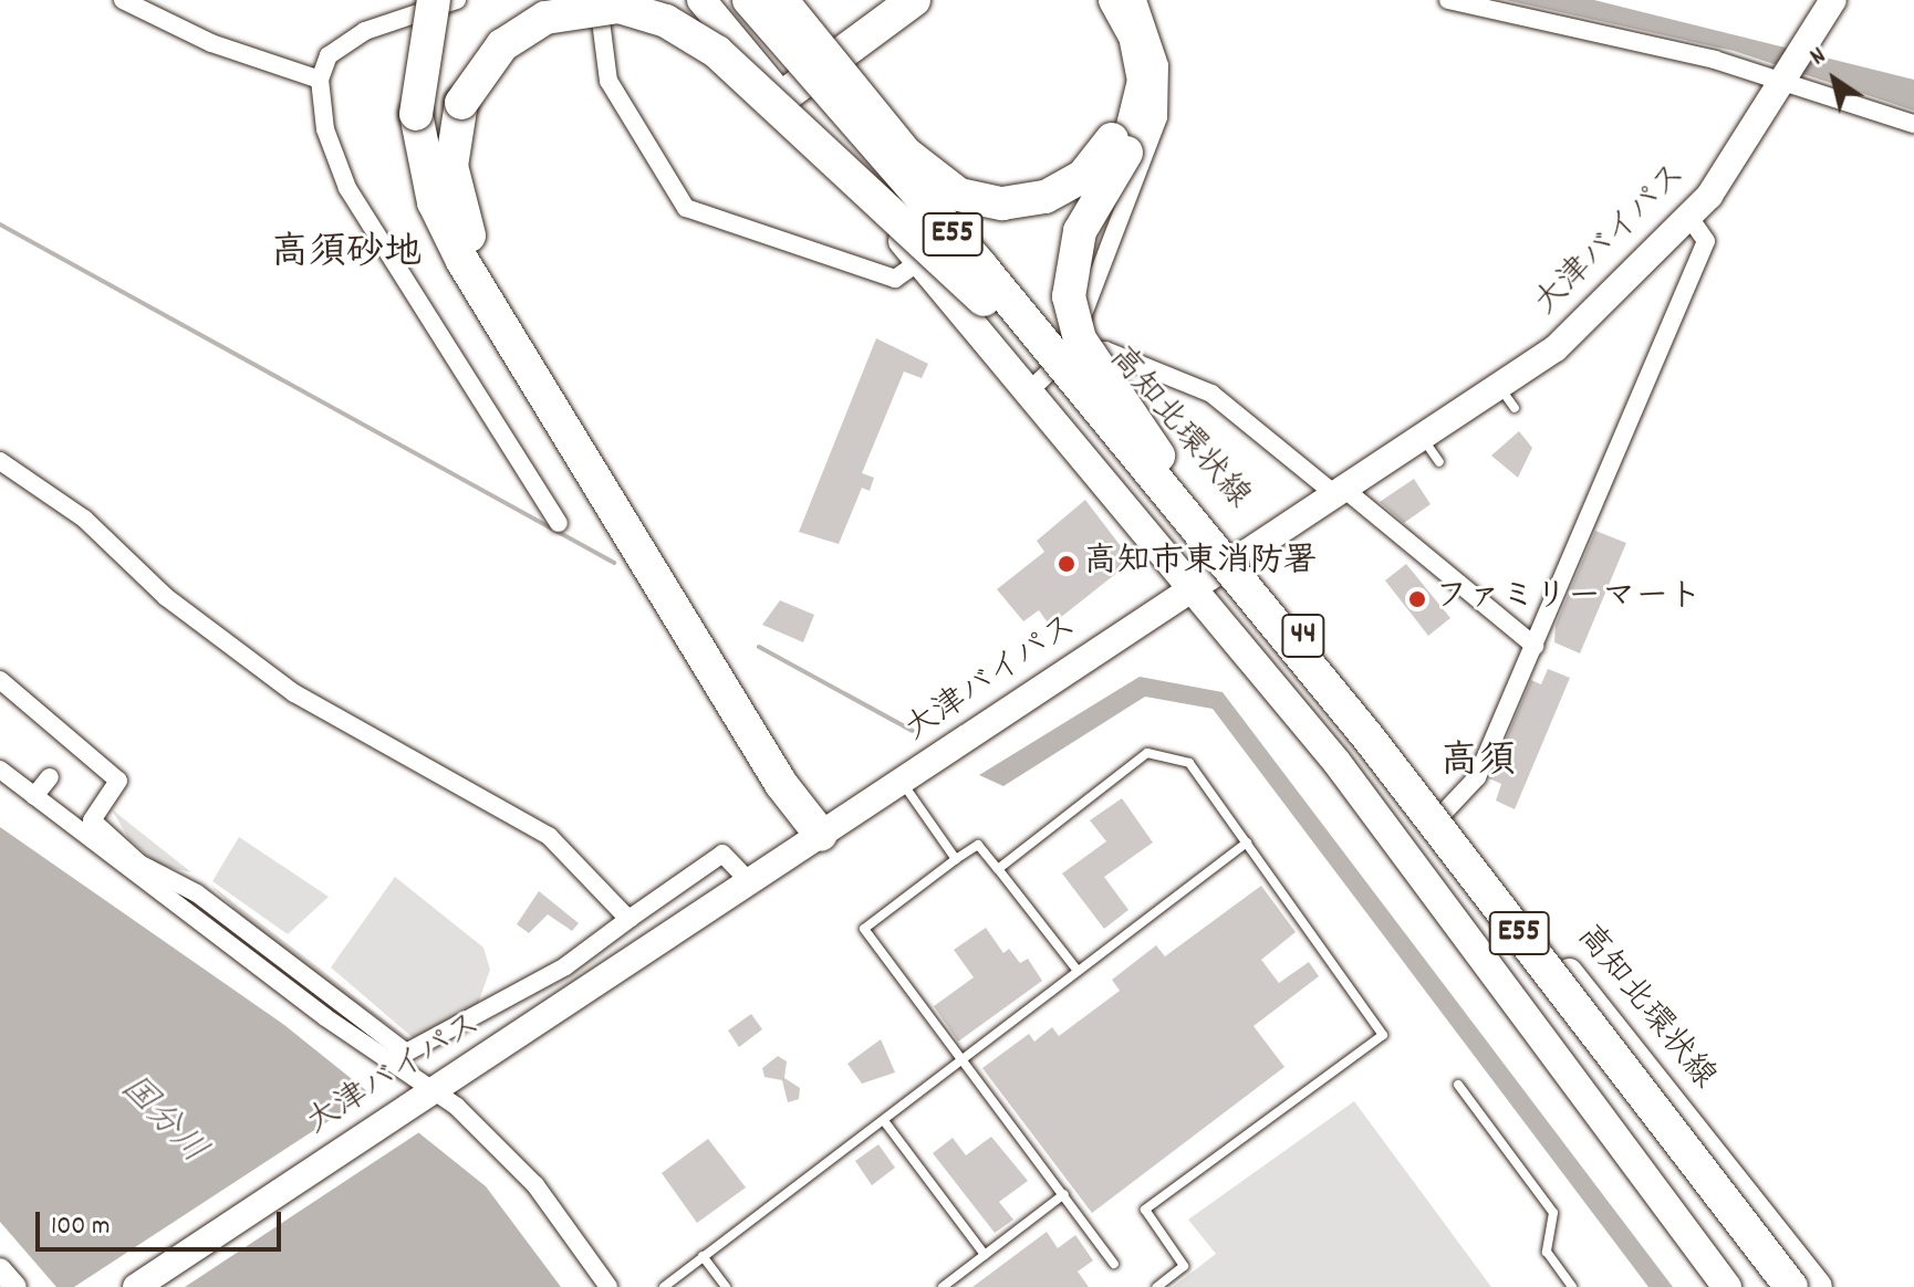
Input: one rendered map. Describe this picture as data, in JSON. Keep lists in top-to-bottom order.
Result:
{
  "streets": {
    "highway": ["E55"],
    "main road": ["大津バイパス", "高知北環状線", "44"]
  },
  "crossings": [
    ["E55", "大津バイパス"],
    ["E55", "高知北環状線"],
    ["大津バイパス", "高知北環状線"],
    ["大津バイパス", "44"]
  ],
  "districts": ["高須砂地", "高須"],
  "water": ["国分川"],
  "places": ["高知市東消防署", "ファミリーマート"],
  "scale_bar": "100 m",
  "north": "top left"
}
